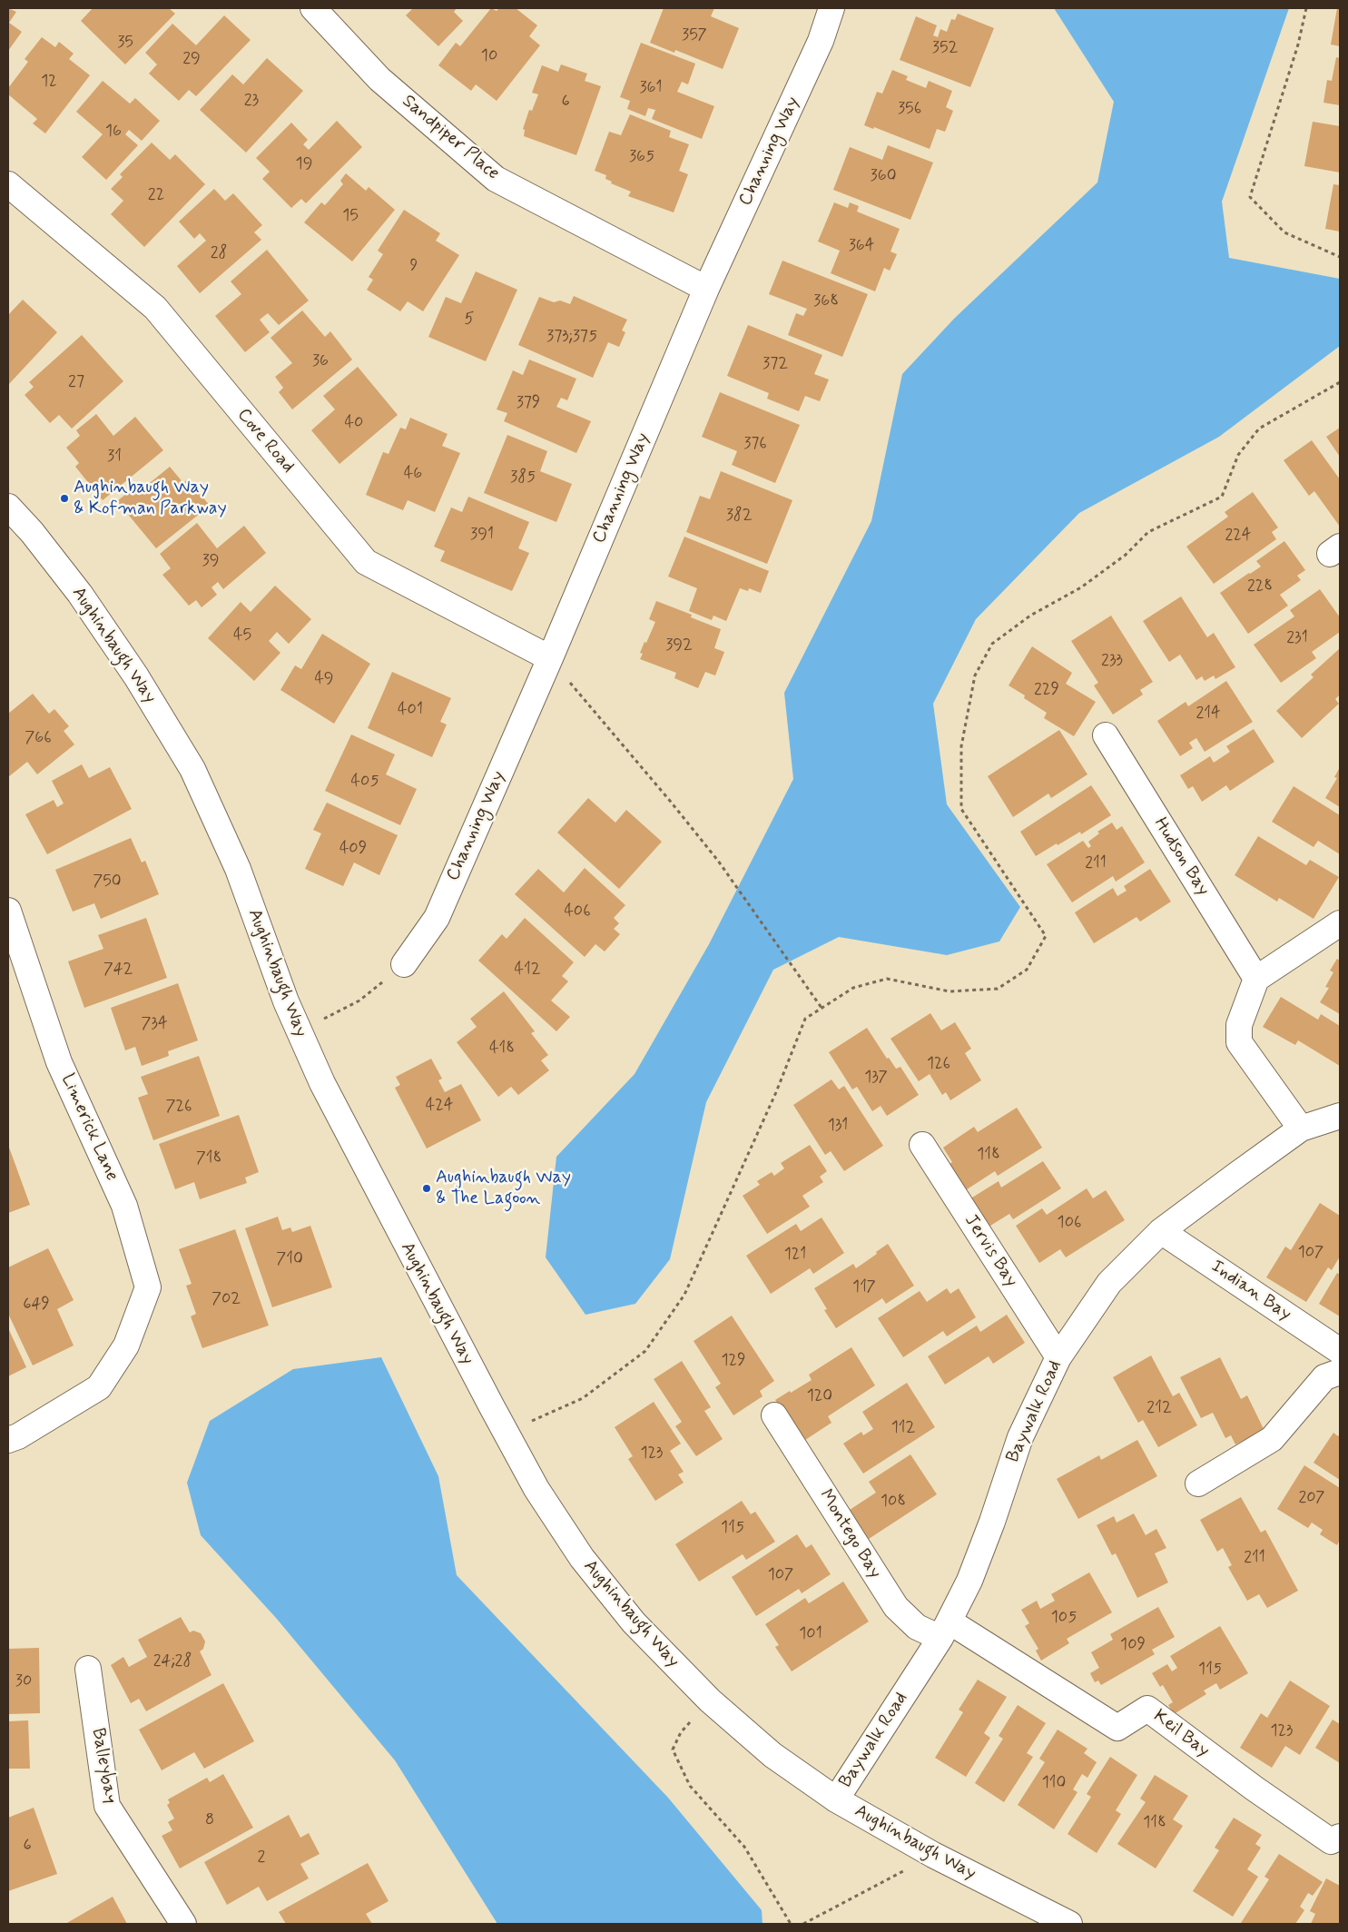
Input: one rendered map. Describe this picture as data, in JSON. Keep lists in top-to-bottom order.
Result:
{
  "streets": {
    "street": [
      "Sandpiper Place",
      "Channing Way",
      "Cove Road",
      "Aughinbaugh Way",
      "Hudson Bay",
      "Limerick Lane",
      "Jervis Bay",
      "Indian Bay",
      "Baywalk Road",
      "Montego Bay",
      "Keil Bay",
      "Balleybay"
    ]
  },
  "crossings": [
    ["Sandpiper Place", "Channing Way"],
    ["Channing Way", "Cove Road"],
    ["Aughinbaugh Way", "Baywalk Road"],
    ["Jervis Bay", "Baywalk Road"],
    ["Indian Bay", "Baywalk Road"],
    ["Baywalk Road", "Montego Bay"],
    ["Baywalk Road", "Keil Bay"],
    ["Montego Bay", "Keil Bay"]
  ],
  "places": ["Aughinbaugh Way & Kofman Parkway", "Aughinbaugh Way & The Lagoon"],
  "house_numbers": [
    "357",
    "35",
    "352",
    "10",
    "29",
    "12",
    "361",
    "23",
    "6",
    "356",
    "16",
    "365",
    "19",
    "360",
    "22",
    "15",
    "364",
    "28",
    "9",
    "368",
    "5",
    "373;375",
    "36",
    "372",
    "27",
    "379",
    "40",
    "376",
    "31",
    "46",
    "385",
    "382",
    "391",
    "224",
    "39",
    "228",
    "45",
    "231",
    "392",
    "233",
    "49",
    "229",
    "401",
    "214",
    "766",
    "405",
    "409",
    "211",
    "750",
    "406",
    "742",
    "412",
    "734",
    "418",
    "126",
    "137",
    "424",
    "726",
    "131",
    "118",
    "718",
    "106",
    "107",
    "121",
    "710",
    "117",
    "702",
    "649",
    "129",
    "120",
    "212",
    "112",
    "123",
    "207",
    "108",
    "115",
    "211",
    "107",
    "105",
    "101",
    "109",
    "24;28",
    "115",
    "30",
    "123",
    "110",
    "8",
    "118",
    "6",
    "2"
  ]
}
